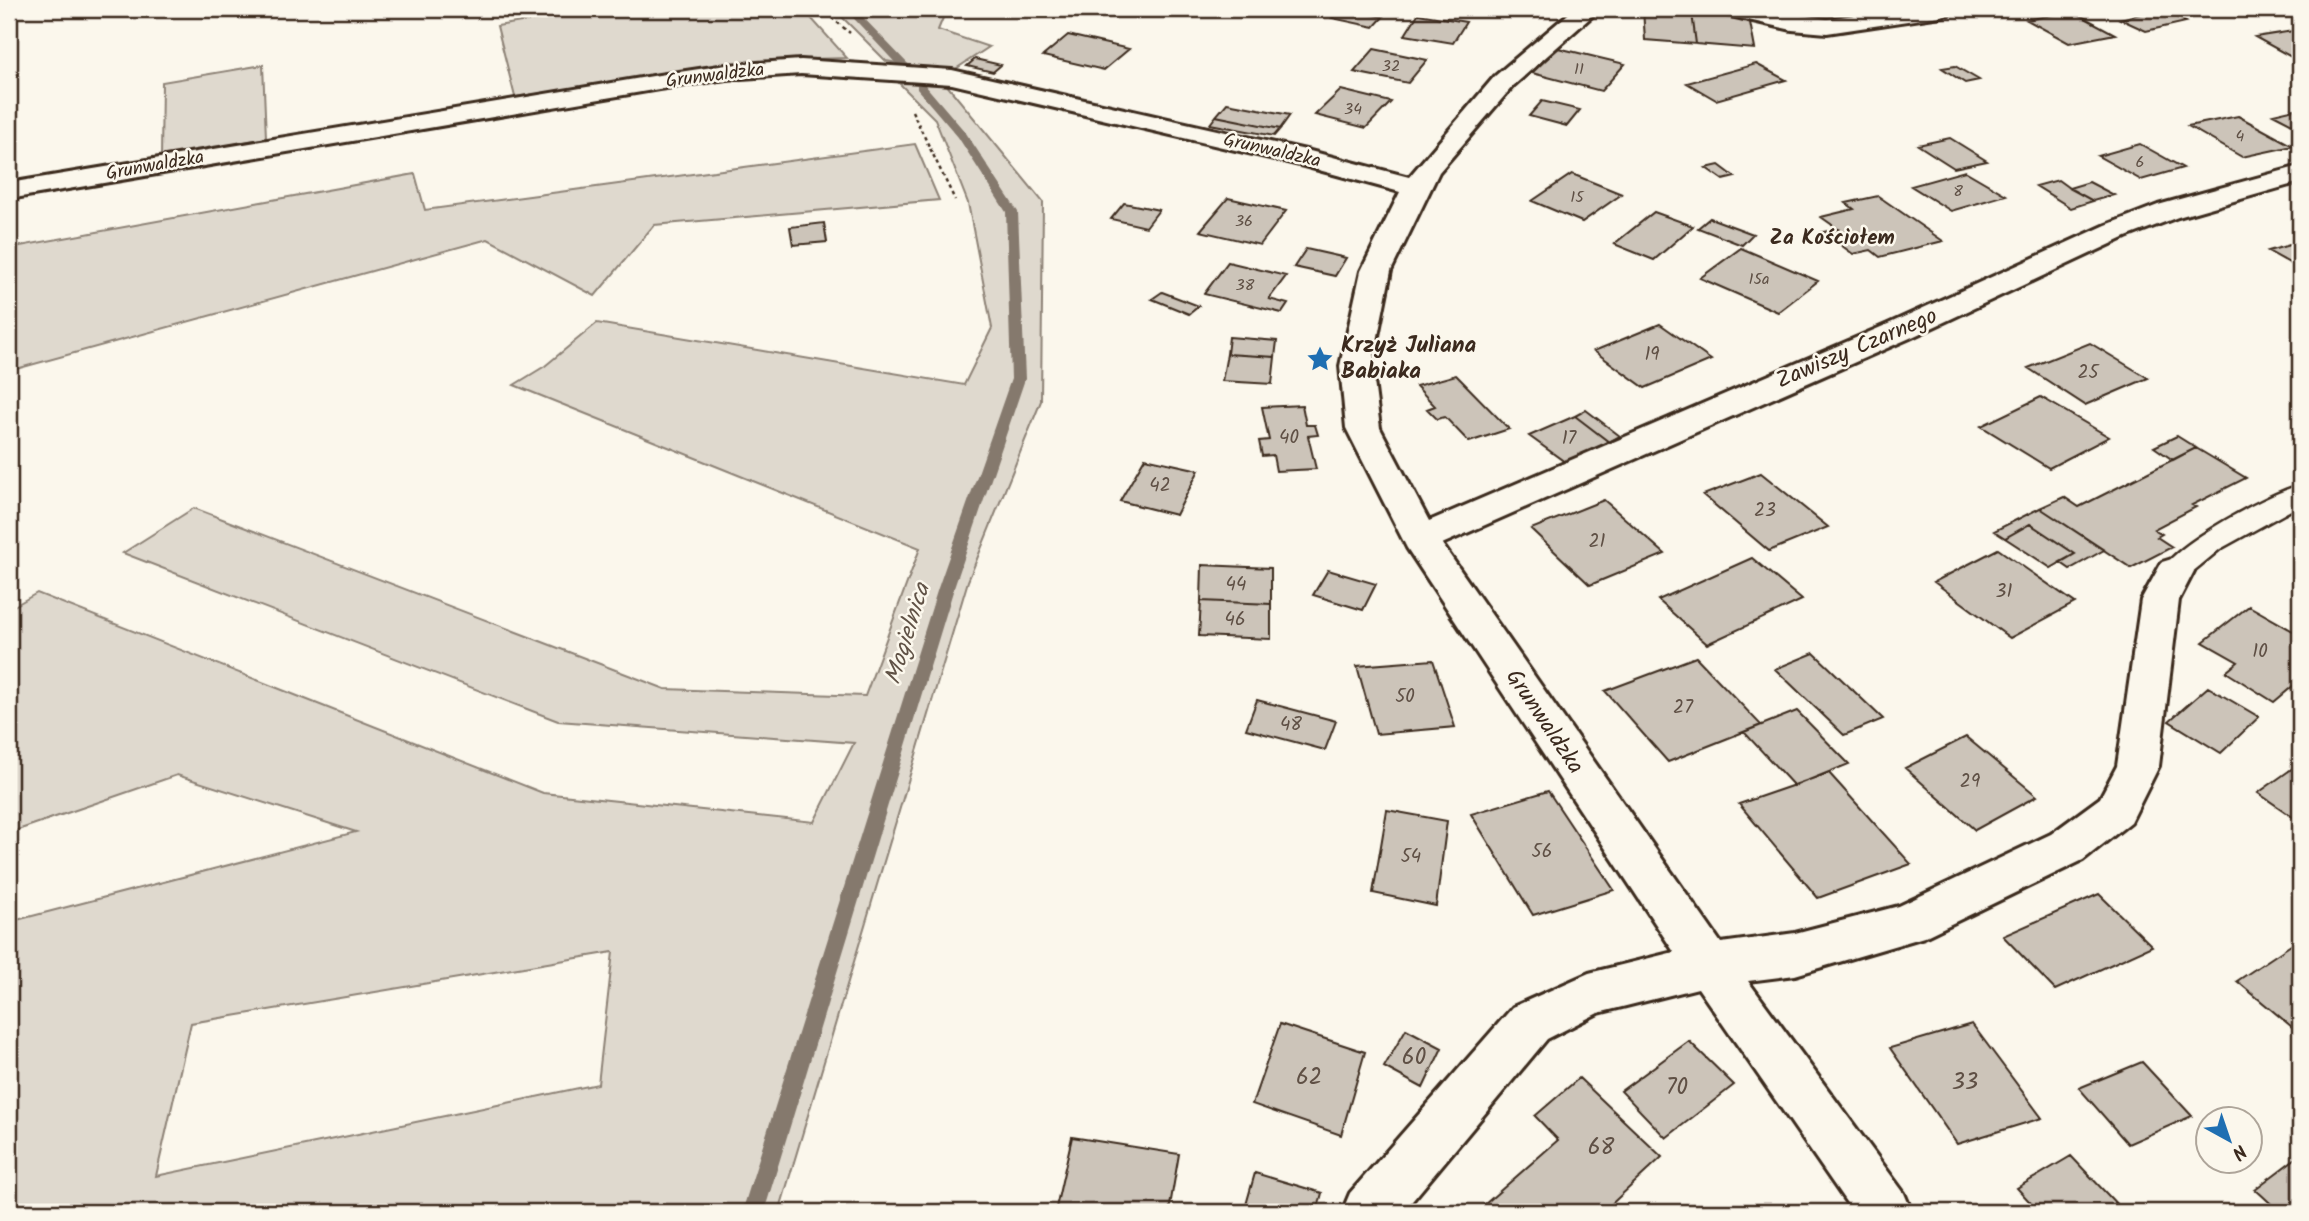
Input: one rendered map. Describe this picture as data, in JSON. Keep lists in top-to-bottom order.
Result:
{
  "streets": {
    "street": ["Grunwaldzka", "Zawiszy Czarnego"]
  },
  "crossings": [
    ["Grunwaldzka", "Zawiszy Czarnego"]
  ],
  "districts": ["Za Kościołem"],
  "water": ["Mogielnica"],
  "places": {
    "place": ["Krzyż Juliana Babiaka"]
  },
  "house_numbers": [
    "32",
    "11",
    "34",
    "4",
    "6",
    "8",
    "15",
    "36",
    "15a",
    "38",
    "19",
    "25",
    "40",
    "17",
    "42",
    "23",
    "21",
    "44",
    "31",
    "46",
    "10",
    "50",
    "27",
    "48",
    "29",
    "56",
    "54",
    "60",
    "62",
    "33",
    "70",
    "68"
  ],
  "north": "bottom right"
}
